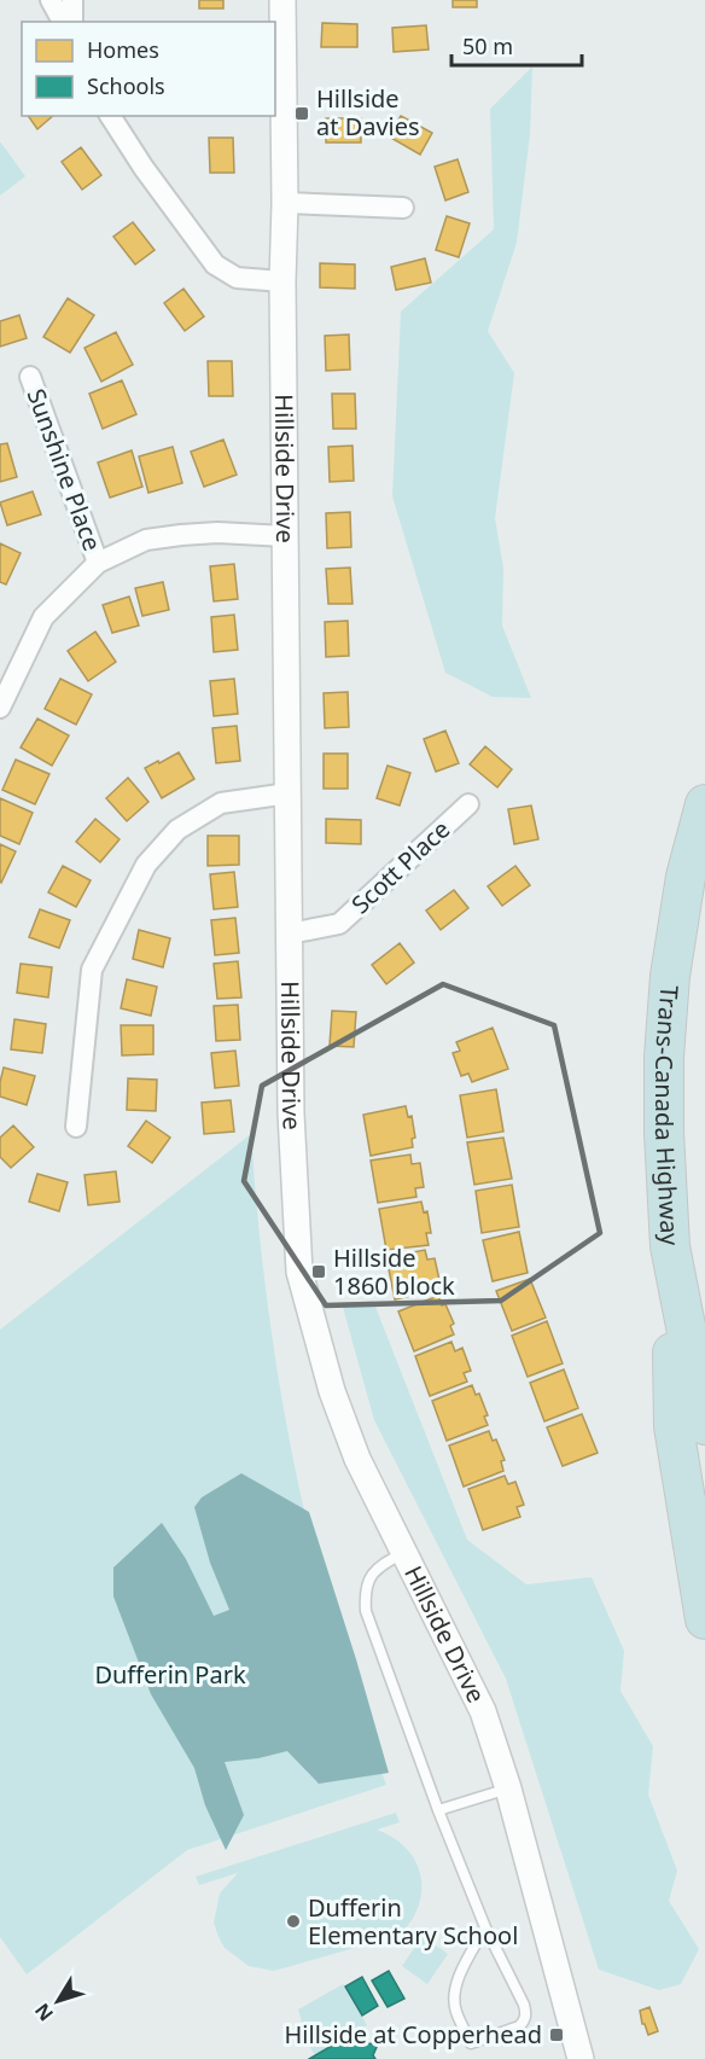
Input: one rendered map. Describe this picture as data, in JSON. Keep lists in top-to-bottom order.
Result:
{
  "streets": {
    "highway": ["Trans-Canada Highway"],
    "street": ["Hillside Drive", "Sunshine Place", "Scott Place"]
  },
  "crossings": [
    ["Hillside Drive", "Scott Place"]
  ],
  "parks": ["Dufferin Park"],
  "places": {
    "transit": ["Hillside at Davies", "Hillside 1860 block", "Hillside at Copperhead"],
    "other": ["Dufferin Elementary School"]
  },
  "legend": ["Homes", "Schools"],
  "scale_bar": "50 m",
  "north": "bottom left"
}
